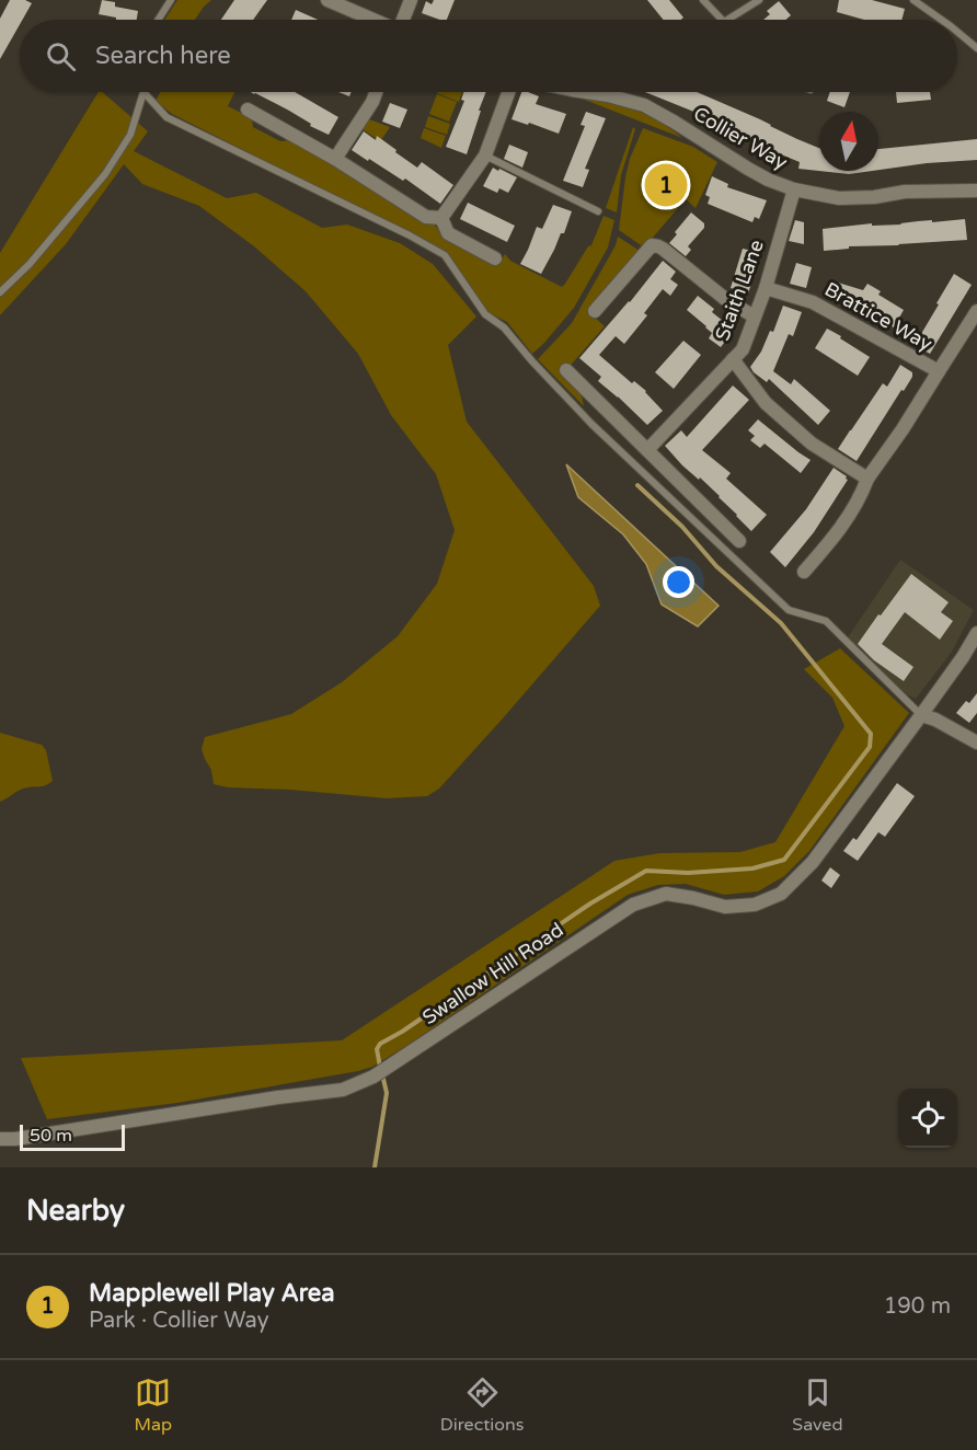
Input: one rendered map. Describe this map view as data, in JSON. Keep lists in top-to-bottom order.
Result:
{
  "streets": {
    "street": [
      "Collier Way",
      "Staith Lane",
      "Brattice Way",
      "Swallow Hill Road"
    ]
  },
  "crossings": [
    ["Collier Way", "Staith Lane"],
    ["Staith Lane", "Brattice Way"]
  ],
  "scale_bar": "50 m",
  "north": "top",
  "page": {
    "search": "Search here",
    "pins": "1",
    "scale": "50 m",
    "heading": "Nearby",
    "list": [
      {
        "mark": "1",
        "name": "Mapplewell Play Area",
        "note": "Park · Collier Way",
        "value": "190 m"
      }
    ],
    "nav": ["Map", "Directions", "Saved"]
  }
}
